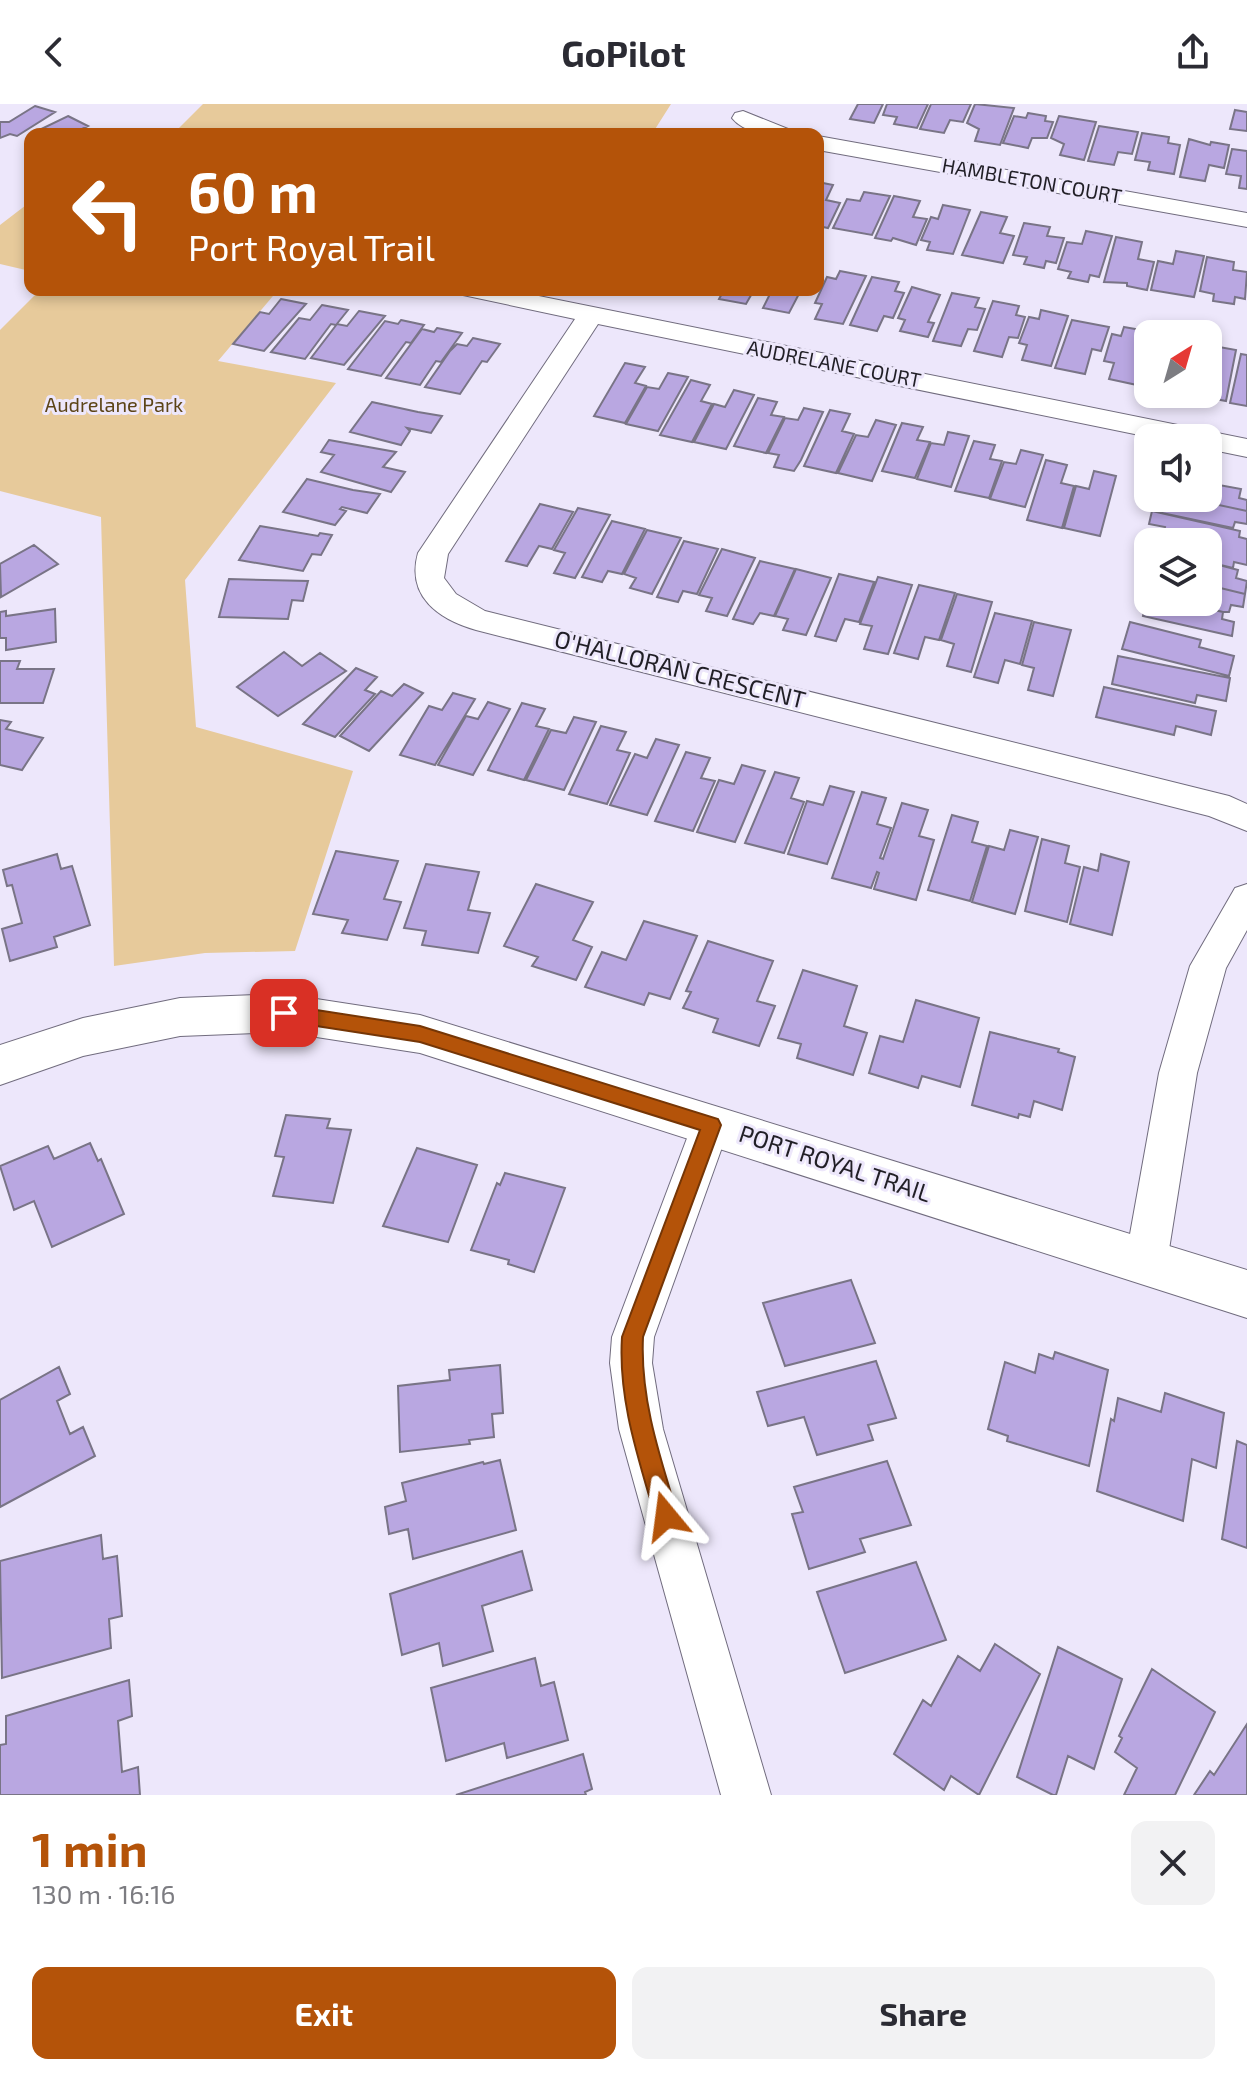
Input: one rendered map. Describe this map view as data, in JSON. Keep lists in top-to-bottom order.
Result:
{
  "streets": {
    "street": [
      "HAMBLETON COURT",
      "AUDRELANE COURT",
      "O'HALLORAN CRESCENT",
      "PORT ROYAL TRAIL"
    ]
  },
  "crossings": [
    ["AUDRELANE COURT", "O'HALLORAN CRESCENT"]
  ],
  "parks": ["Audrelane Park"],
  "north": "top right",
  "page": {
    "header": "GoPilot",
    "turn": ["60 m", "Port Royal Trail"],
    "heading": ["1 min", "130 m · 16:16"],
    "buttons": ["Exit", "Share"]
  }
}
